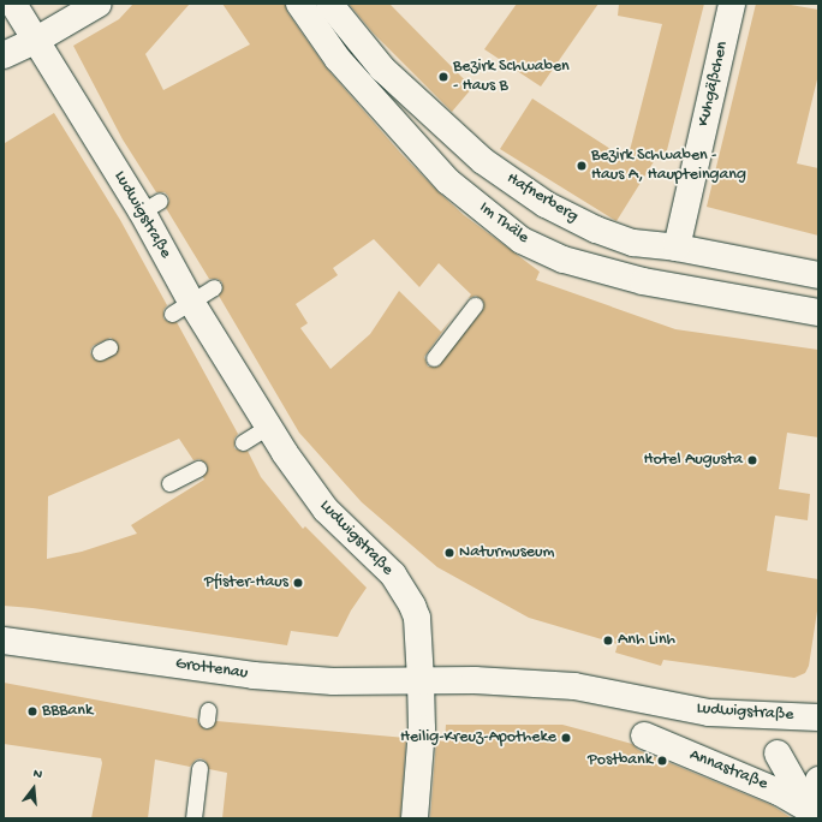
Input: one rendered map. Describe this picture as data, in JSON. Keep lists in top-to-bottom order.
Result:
{
  "streets": {
    "street": [
      "Kuhgäßchen",
      "Hafnerberg",
      "Ludwigstraße",
      "Im Thäle",
      "Grottenau",
      "Annastraße"
    ]
  },
  "crossings": [
    ["Kuhgäßchen", "Hafnerberg"],
    ["Ludwigstraße", "Grottenau"]
  ],
  "places": [
    "Bezirk Schwaben - Haus B",
    "Bezirk Schwaben - Haus A, Haupteingang",
    "Hotel Augusta",
    "Naturmuseum",
    "Pfister-Haus",
    "Anh Linh",
    "BBBank",
    "Heilig-Kreuz-Apotheke",
    "Postbank"
  ],
  "north": "top"
}
